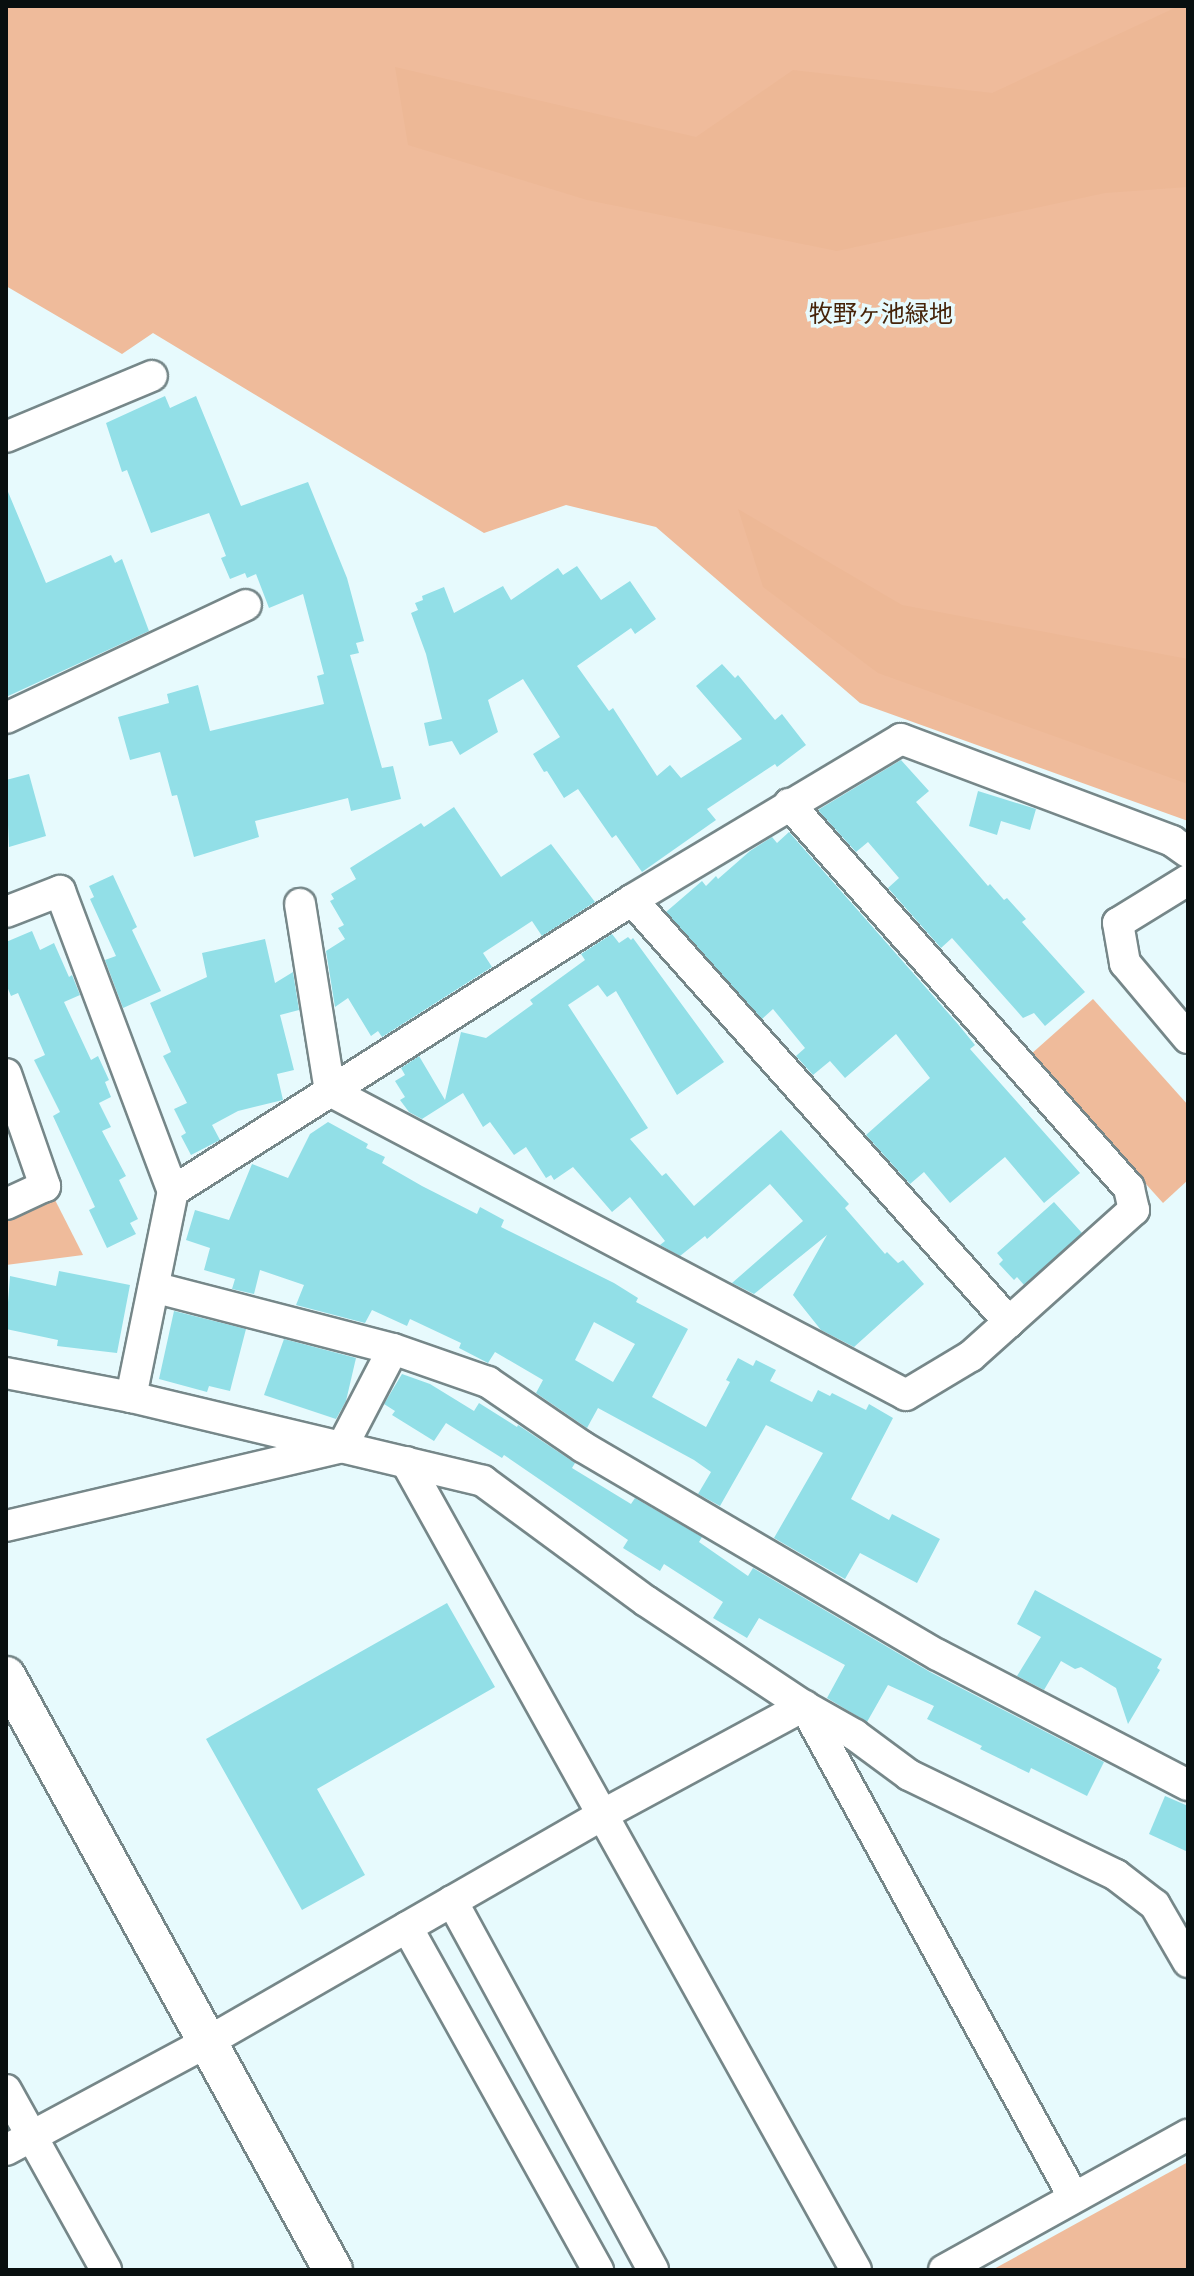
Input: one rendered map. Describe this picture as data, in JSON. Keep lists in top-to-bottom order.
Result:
{
  "parks": ["牧野ヶ池緑地"]
}
